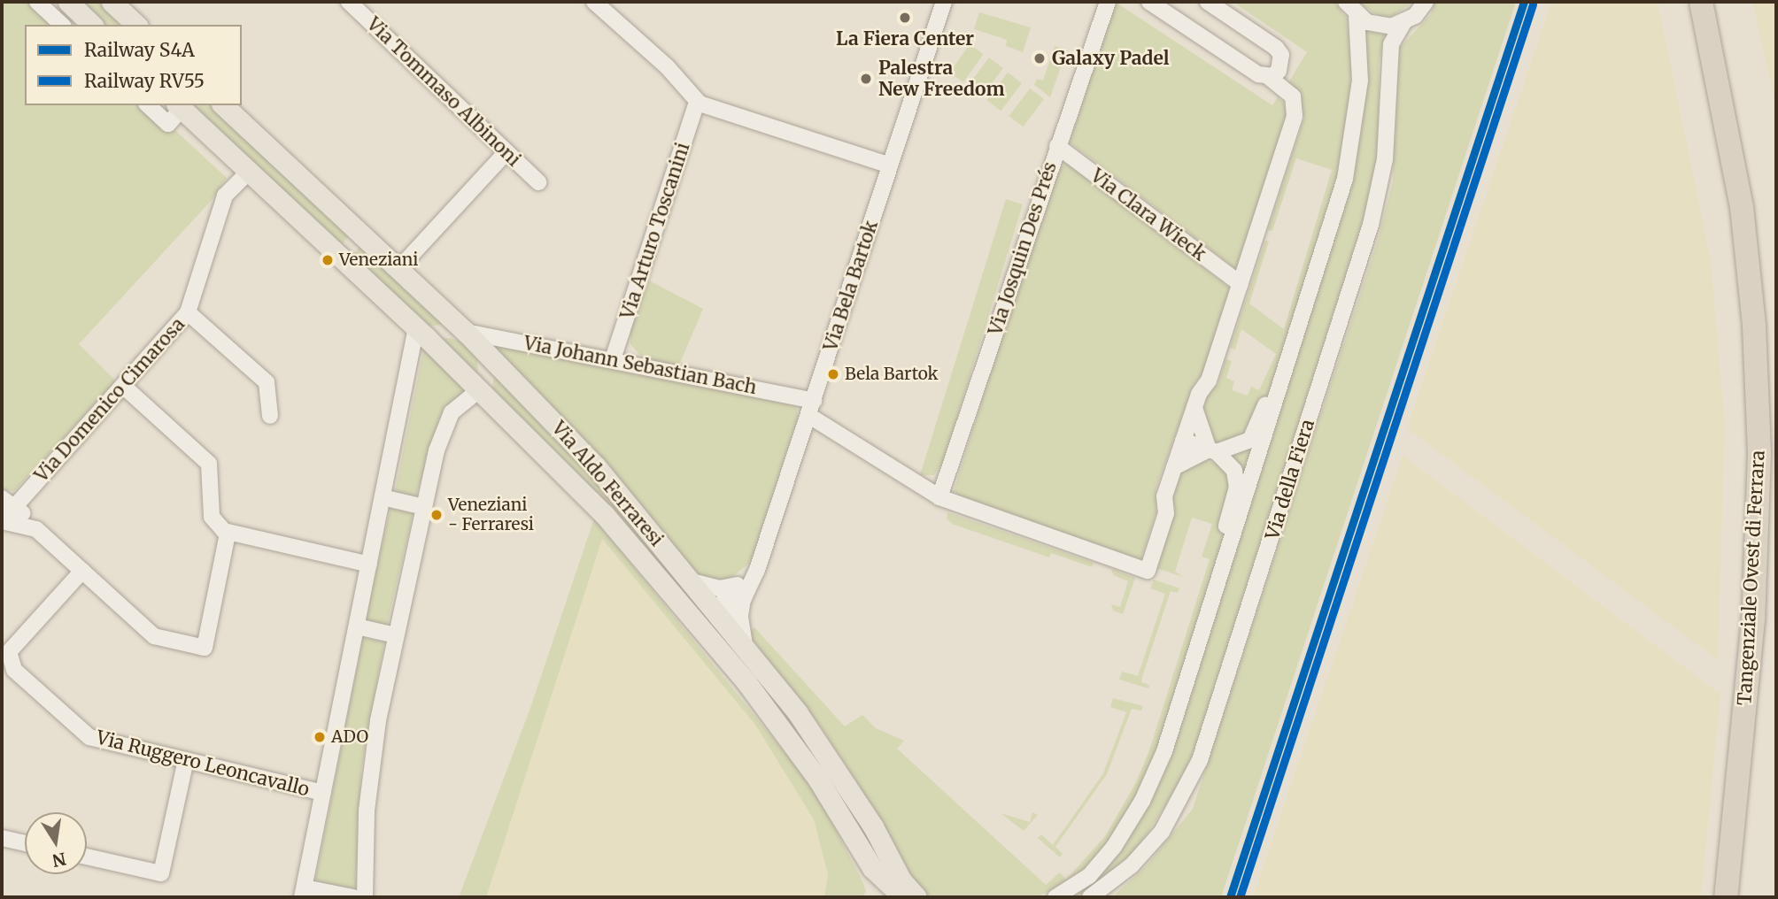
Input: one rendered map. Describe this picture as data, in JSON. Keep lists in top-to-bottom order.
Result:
{
  "streets": {
    "highway": ["Tangenziale Ovest di Ferrara"],
    "main road": ["Via Aldo Ferraresi"],
    "street": [
      "Via Tommaso Albinoni",
      "Via Clara Wieck",
      "Via Arturo Toscanini",
      "Via Josquin Des Prés",
      "Via Bela Bartok",
      "Via Johann Sebastian Bach",
      "Via Domenico Cimarosa",
      "Via della Fiera",
      "Via Ruggero Leoncavallo"
    ]
  },
  "crossings": [
    ["Via Clara Wieck", "Via Josquin Des Prés"],
    ["Via Arturo Toscanini", "Via Johann Sebastian Bach"],
    ["Via Josquin Des Prés", "Via Johann Sebastian Bach"],
    ["Via Bela Bartok", "Via Johann Sebastian Bach"],
    ["Via Bela Bartok", "Via Aldo Ferraresi"],
    ["Via Johann Sebastian Bach", "Via della Fiera"],
    ["Via Johann Sebastian Bach", "Via Aldo Ferraresi"],
    ["Via Domenico Cimarosa", "Via Aldo Ferraresi"]
  ],
  "places": [
    "La Fiera Center",
    "Galaxy Padel",
    "Palestra New Freedom",
    "Veneziani",
    "Bela Bartok",
    "Veneziani - Ferraresi",
    "ADO"
  ],
  "lines": ["rail line S4A", "rail line RV55"],
  "legend": ["Railway S4A", "Railway RV55"],
  "north": "bottom"
}
